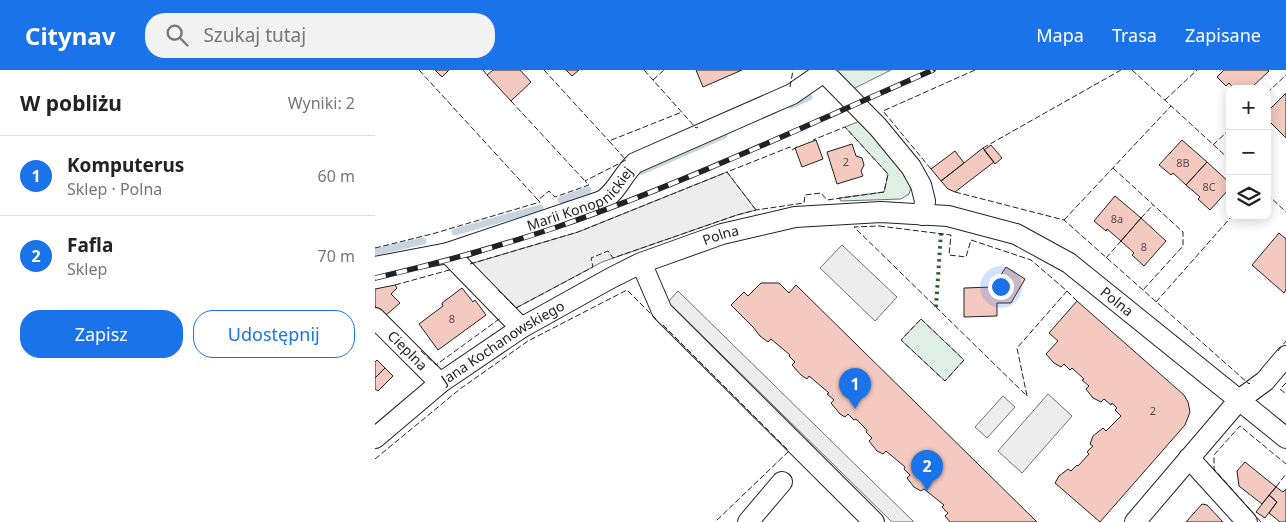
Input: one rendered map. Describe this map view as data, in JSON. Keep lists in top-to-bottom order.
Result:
{
  "streets": {
    "street": [
      "Marii Konopnickiej",
      "Polna",
      "Jana Kochanowskiego",
      "Cieplna"
    ]
  },
  "crossings": [
    ["Polna", "Jana Kochanowskiego"],
    ["Jana Kochanowskiego", "Cieplna"]
  ],
  "house_numbers": [
    "2",
    "8B",
    "8C",
    "8a",
    "8",
    "8",
    "2"
  ],
  "page": {
    "header": "Citynav",
    "search": "Szukaj tutaj",
    "nav": ["Mapa", "Trasa", "Zapisane"],
    "heading": ["W pobliżu", "Wyniki: 2"],
    "map_buttons": ["+", "−"],
    "list": [
      {
        "mark": "1",
        "name": "Komputerus",
        "note": "Sklep · Polna",
        "value": "60 m"
      },
      {
        "mark": "2",
        "name": "Fafla",
        "note": "Sklep",
        "value": "70 m"
      }
    ],
    "buttons": ["Zapisz", "Udostępnij"],
    "pins": ["1", "2"]
  }
}
